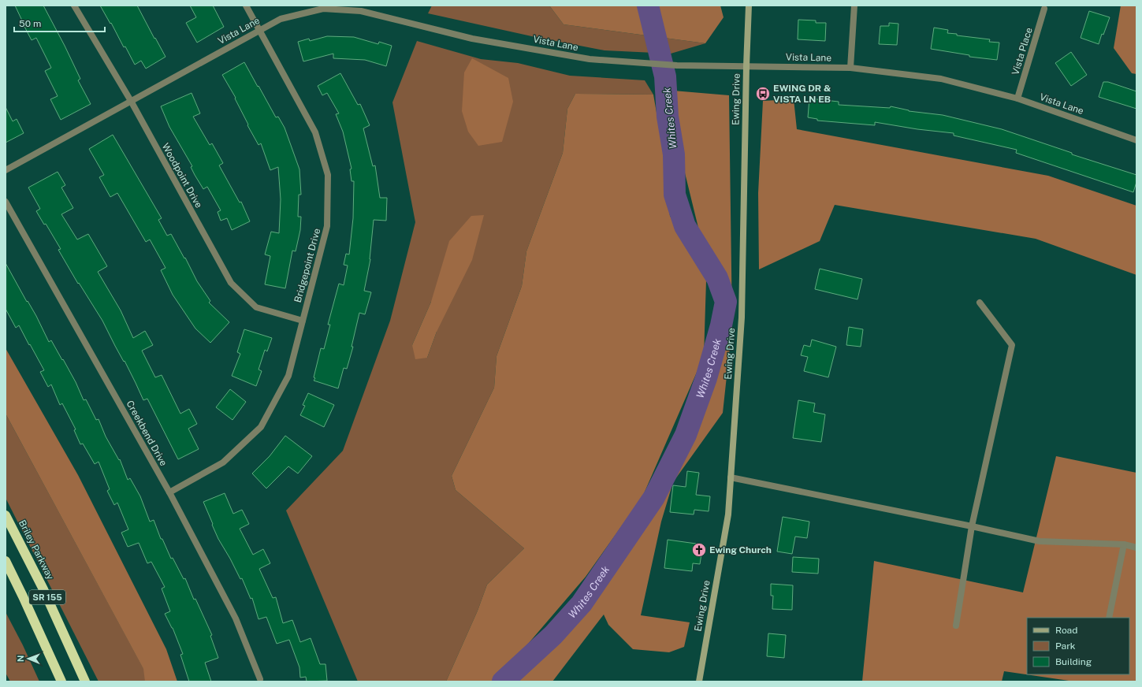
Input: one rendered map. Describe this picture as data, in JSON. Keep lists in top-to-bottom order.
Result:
{
  "streets": {
    "highway": ["Briley Parkway", "SR 155"],
    "street": [
      "Vista Lane",
      "Vista Place",
      "Ewing Drive",
      "Woodpoint Drive",
      "Bridgepoint Drive",
      "Creekbend Drive"
    ]
  },
  "crossings": [
    ["Vista Lane", "Vista Place"],
    ["Vista Lane", "Ewing Drive"],
    ["Vista Lane", "Woodpoint Drive"],
    ["Vista Lane", "Bridgepoint Drive"],
    ["Woodpoint Drive", "Bridgepoint Drive"],
    ["Bridgepoint Drive", "Creekbend Drive"]
  ],
  "water": ["Whites Creek"],
  "places": {
    "bus stop": ["EWING DR & VISTA LN EB"],
    "church": ["Ewing Church"]
  },
  "legend": ["Road", "Park", "Building"],
  "scale_bar": "50 m",
  "north": "left"
}
